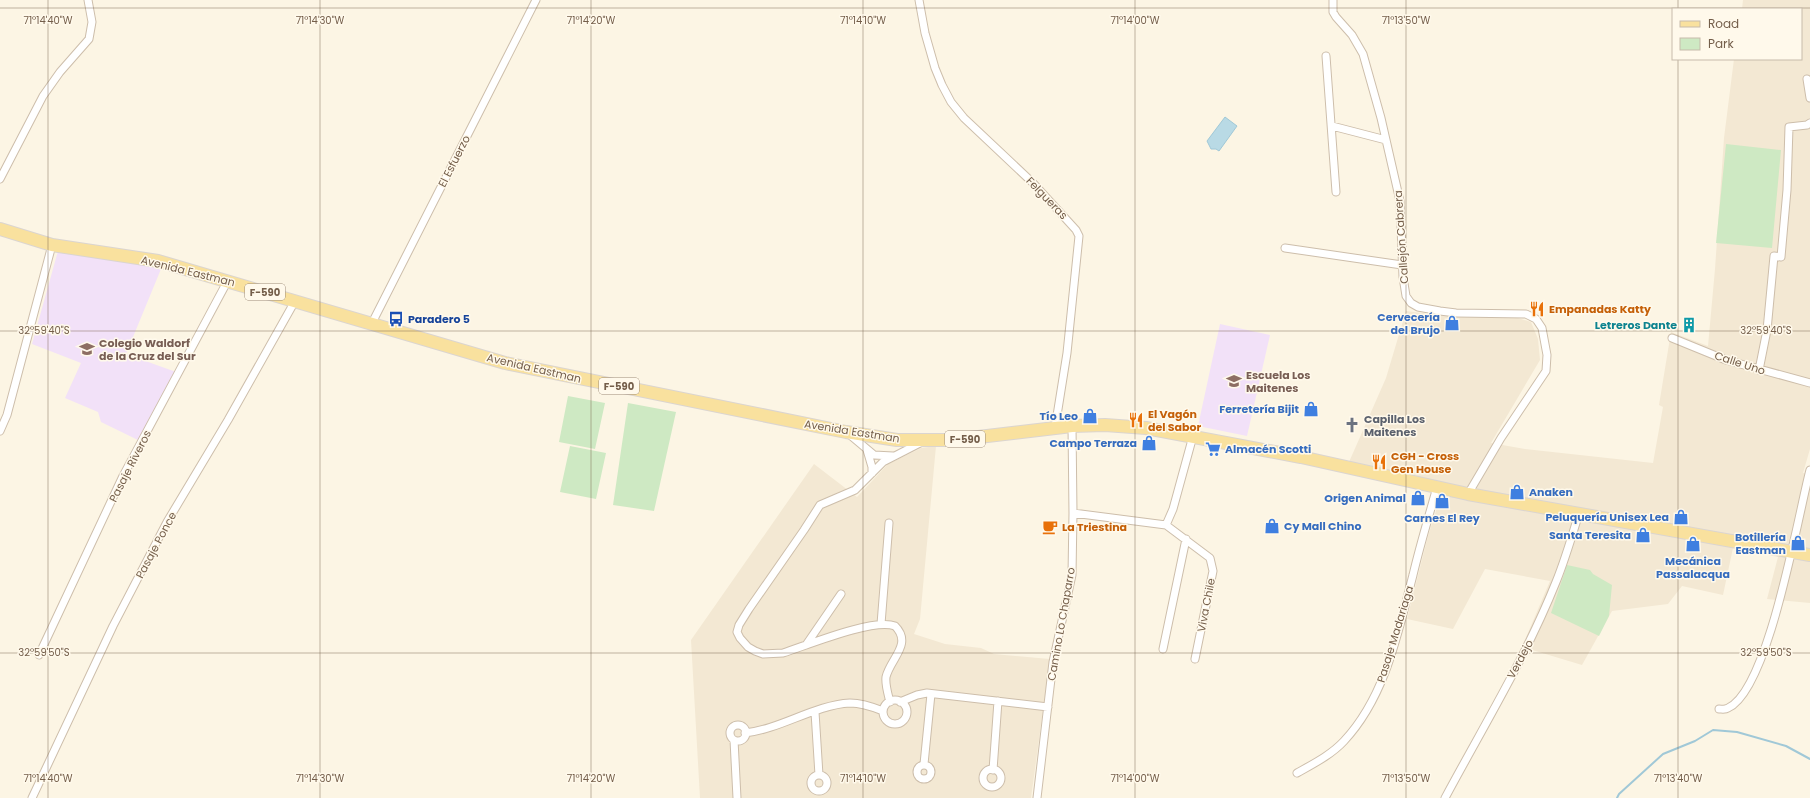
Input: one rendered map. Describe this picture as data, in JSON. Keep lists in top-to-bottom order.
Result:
{
  "streets": {
    "main road": ["Avenida Eastman", "F-590"],
    "street": [
      "El Esfuerzo",
      "Felgueras",
      "Callejón Cabrera",
      "Calle Uno",
      "Pasaje Riveros",
      "Pasaje Ponce",
      "Viva Chile",
      "Camino Lo Chaparro",
      "Pasaje Madariaga",
      "Verdejo"
    ]
  },
  "crossings": [
    ["El Esfuerzo", "Avenida Eastman"],
    ["Felgueras", "Avenida Eastman"],
    ["Callejón Cabrera", "Avenida Eastman"],
    ["Avenida Eastman", "Pasaje Riveros"],
    ["Avenida Eastman", "Pasaje Ponce"],
    ["Avenida Eastman", "Camino Lo Chaparro"],
    ["Avenida Eastman", "Pasaje Madariaga"],
    ["Avenida Eastman", "Verdejo"],
    ["Viva Chile", "Camino Lo Chaparro"]
  ],
  "places": {
    "restaurant": ["Empanadas Katty", "El Vagón del Sabor", "CGH - Cross Gen House"],
    "bus stop": ["Paradero 5"],
    "shop": [
      "Cervecería del Brujo",
      "Ferretería Bijit",
      "Tío Leo",
      "Campo Terraza",
      "Anaken",
      "Origen Animal",
      "Carnes El Rey",
      "Peluquería Unisex Lea",
      "Cy Mall Chino",
      "Santa Teresita",
      "Botillería Eastman",
      "Mecánica Passalacqua"
    ],
    "building": ["Letreros Dante"],
    "school or university": ["Colegio Waldorf de la Cruz del Sur", "Escuela Los Maitenes"],
    "church": ["Capilla Los Maitenes"],
    "supermarket": ["Almacén Scotti"],
    "cafe": ["La Triestina"]
  },
  "legend": ["Road", "Park"],
  "coordinates": [
    "71°14'40\"W",
    "71°14'30\"W",
    "71°14'20\"W",
    "71°14'10\"W",
    "71°14'00\"W",
    "71°13'50\"W",
    "32°59'40\"S",
    "32°59'50\"S",
    "71°13'40\"W"
  ]
}
